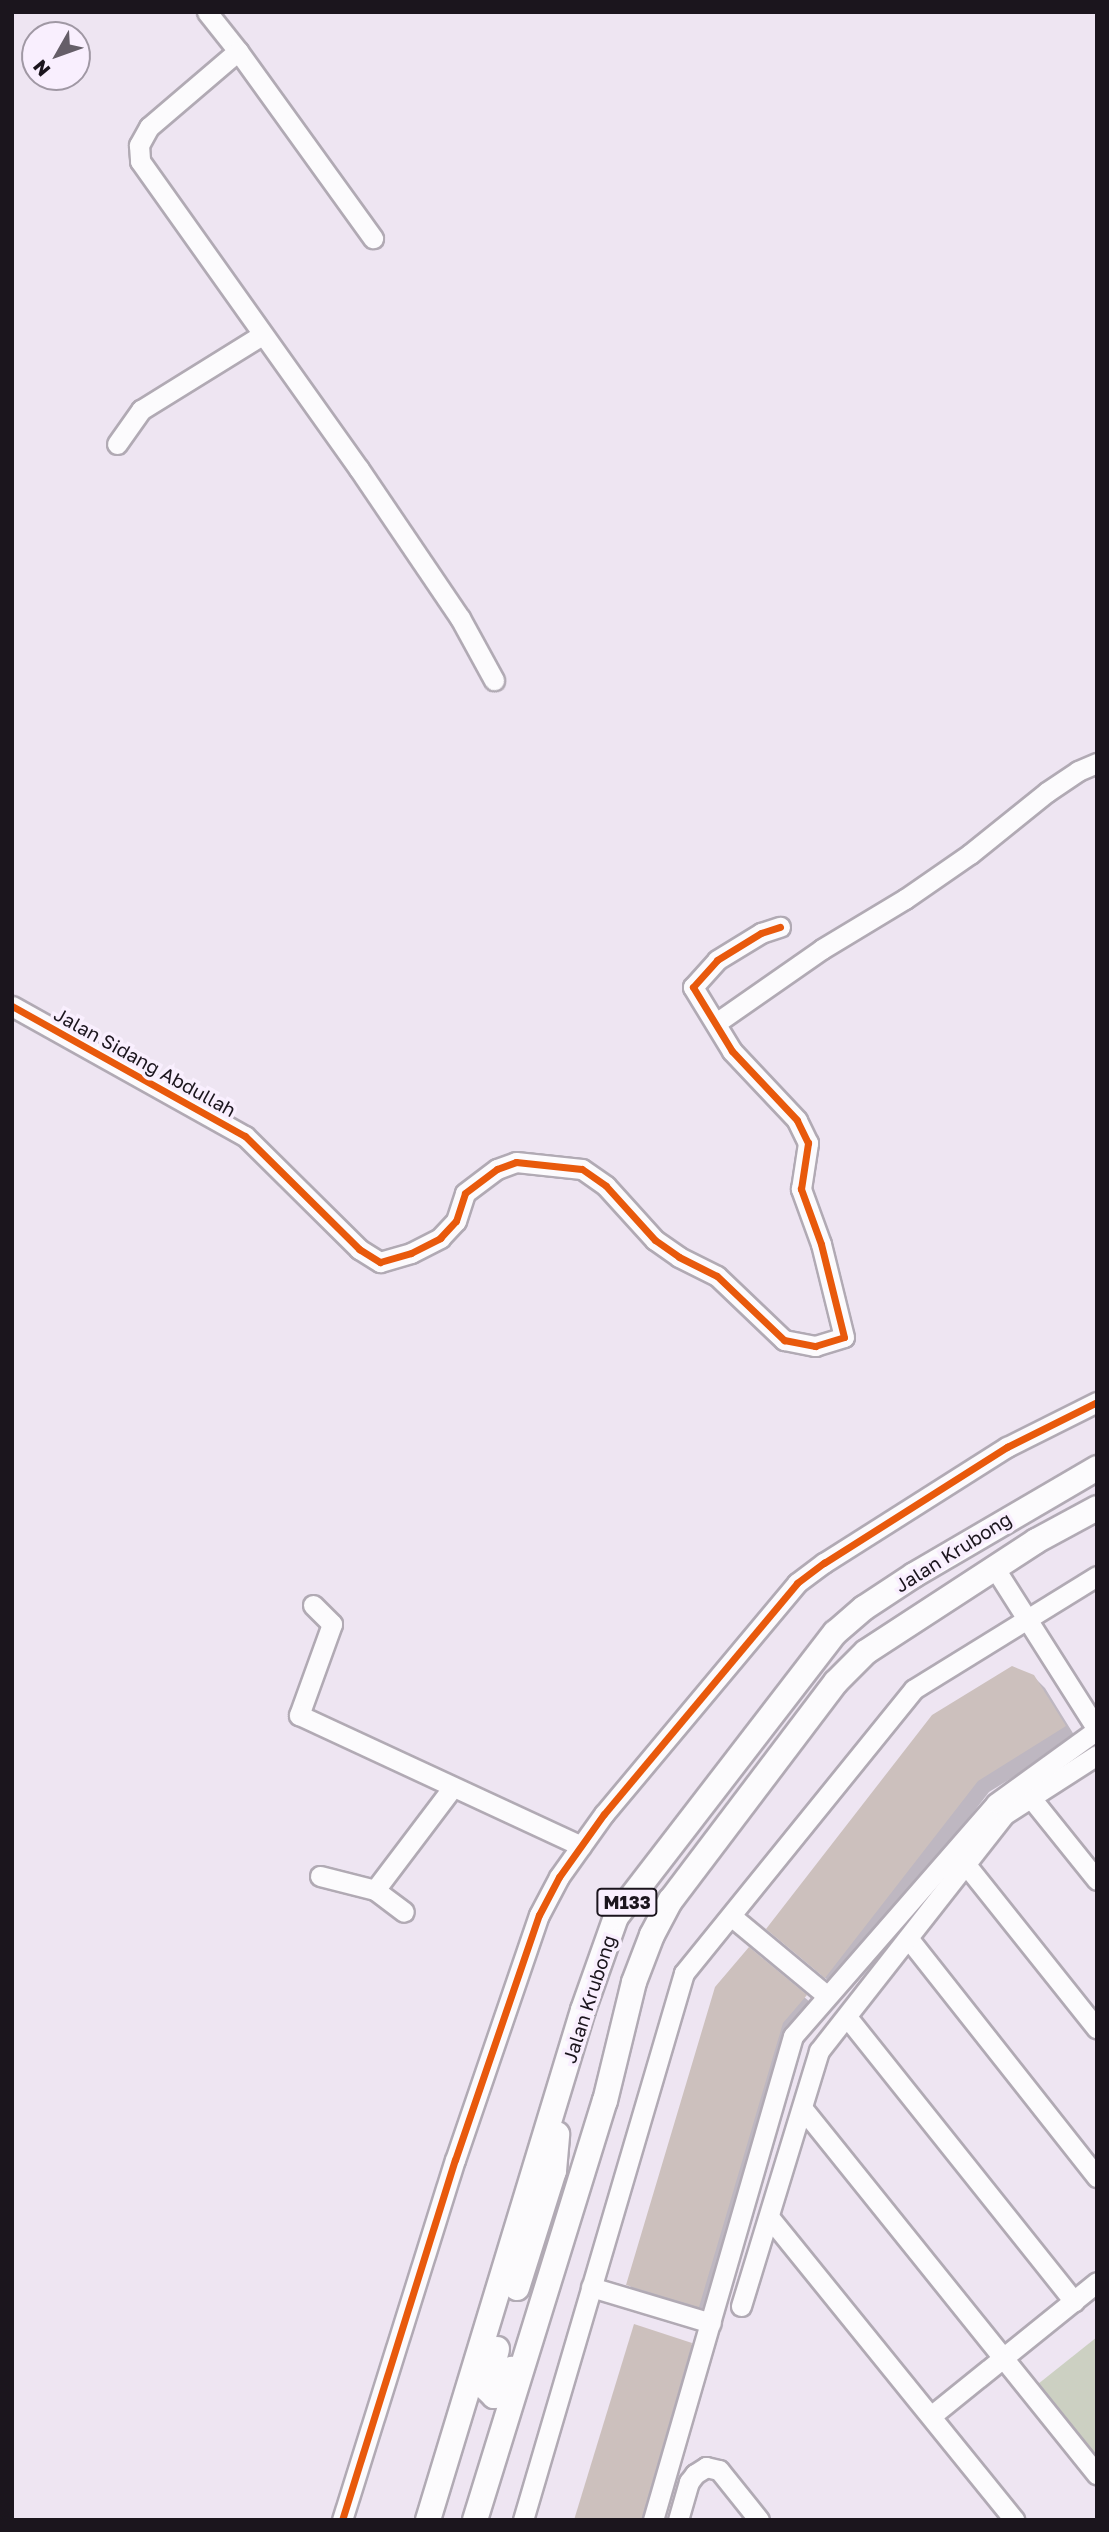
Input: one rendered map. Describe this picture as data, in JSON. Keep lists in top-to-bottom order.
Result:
{
  "streets": {
    "main road": ["Jalan Krubong", "M133"],
    "street": ["Jalan Sidang Abdullah"]
  },
  "north": "bottom left"
}
